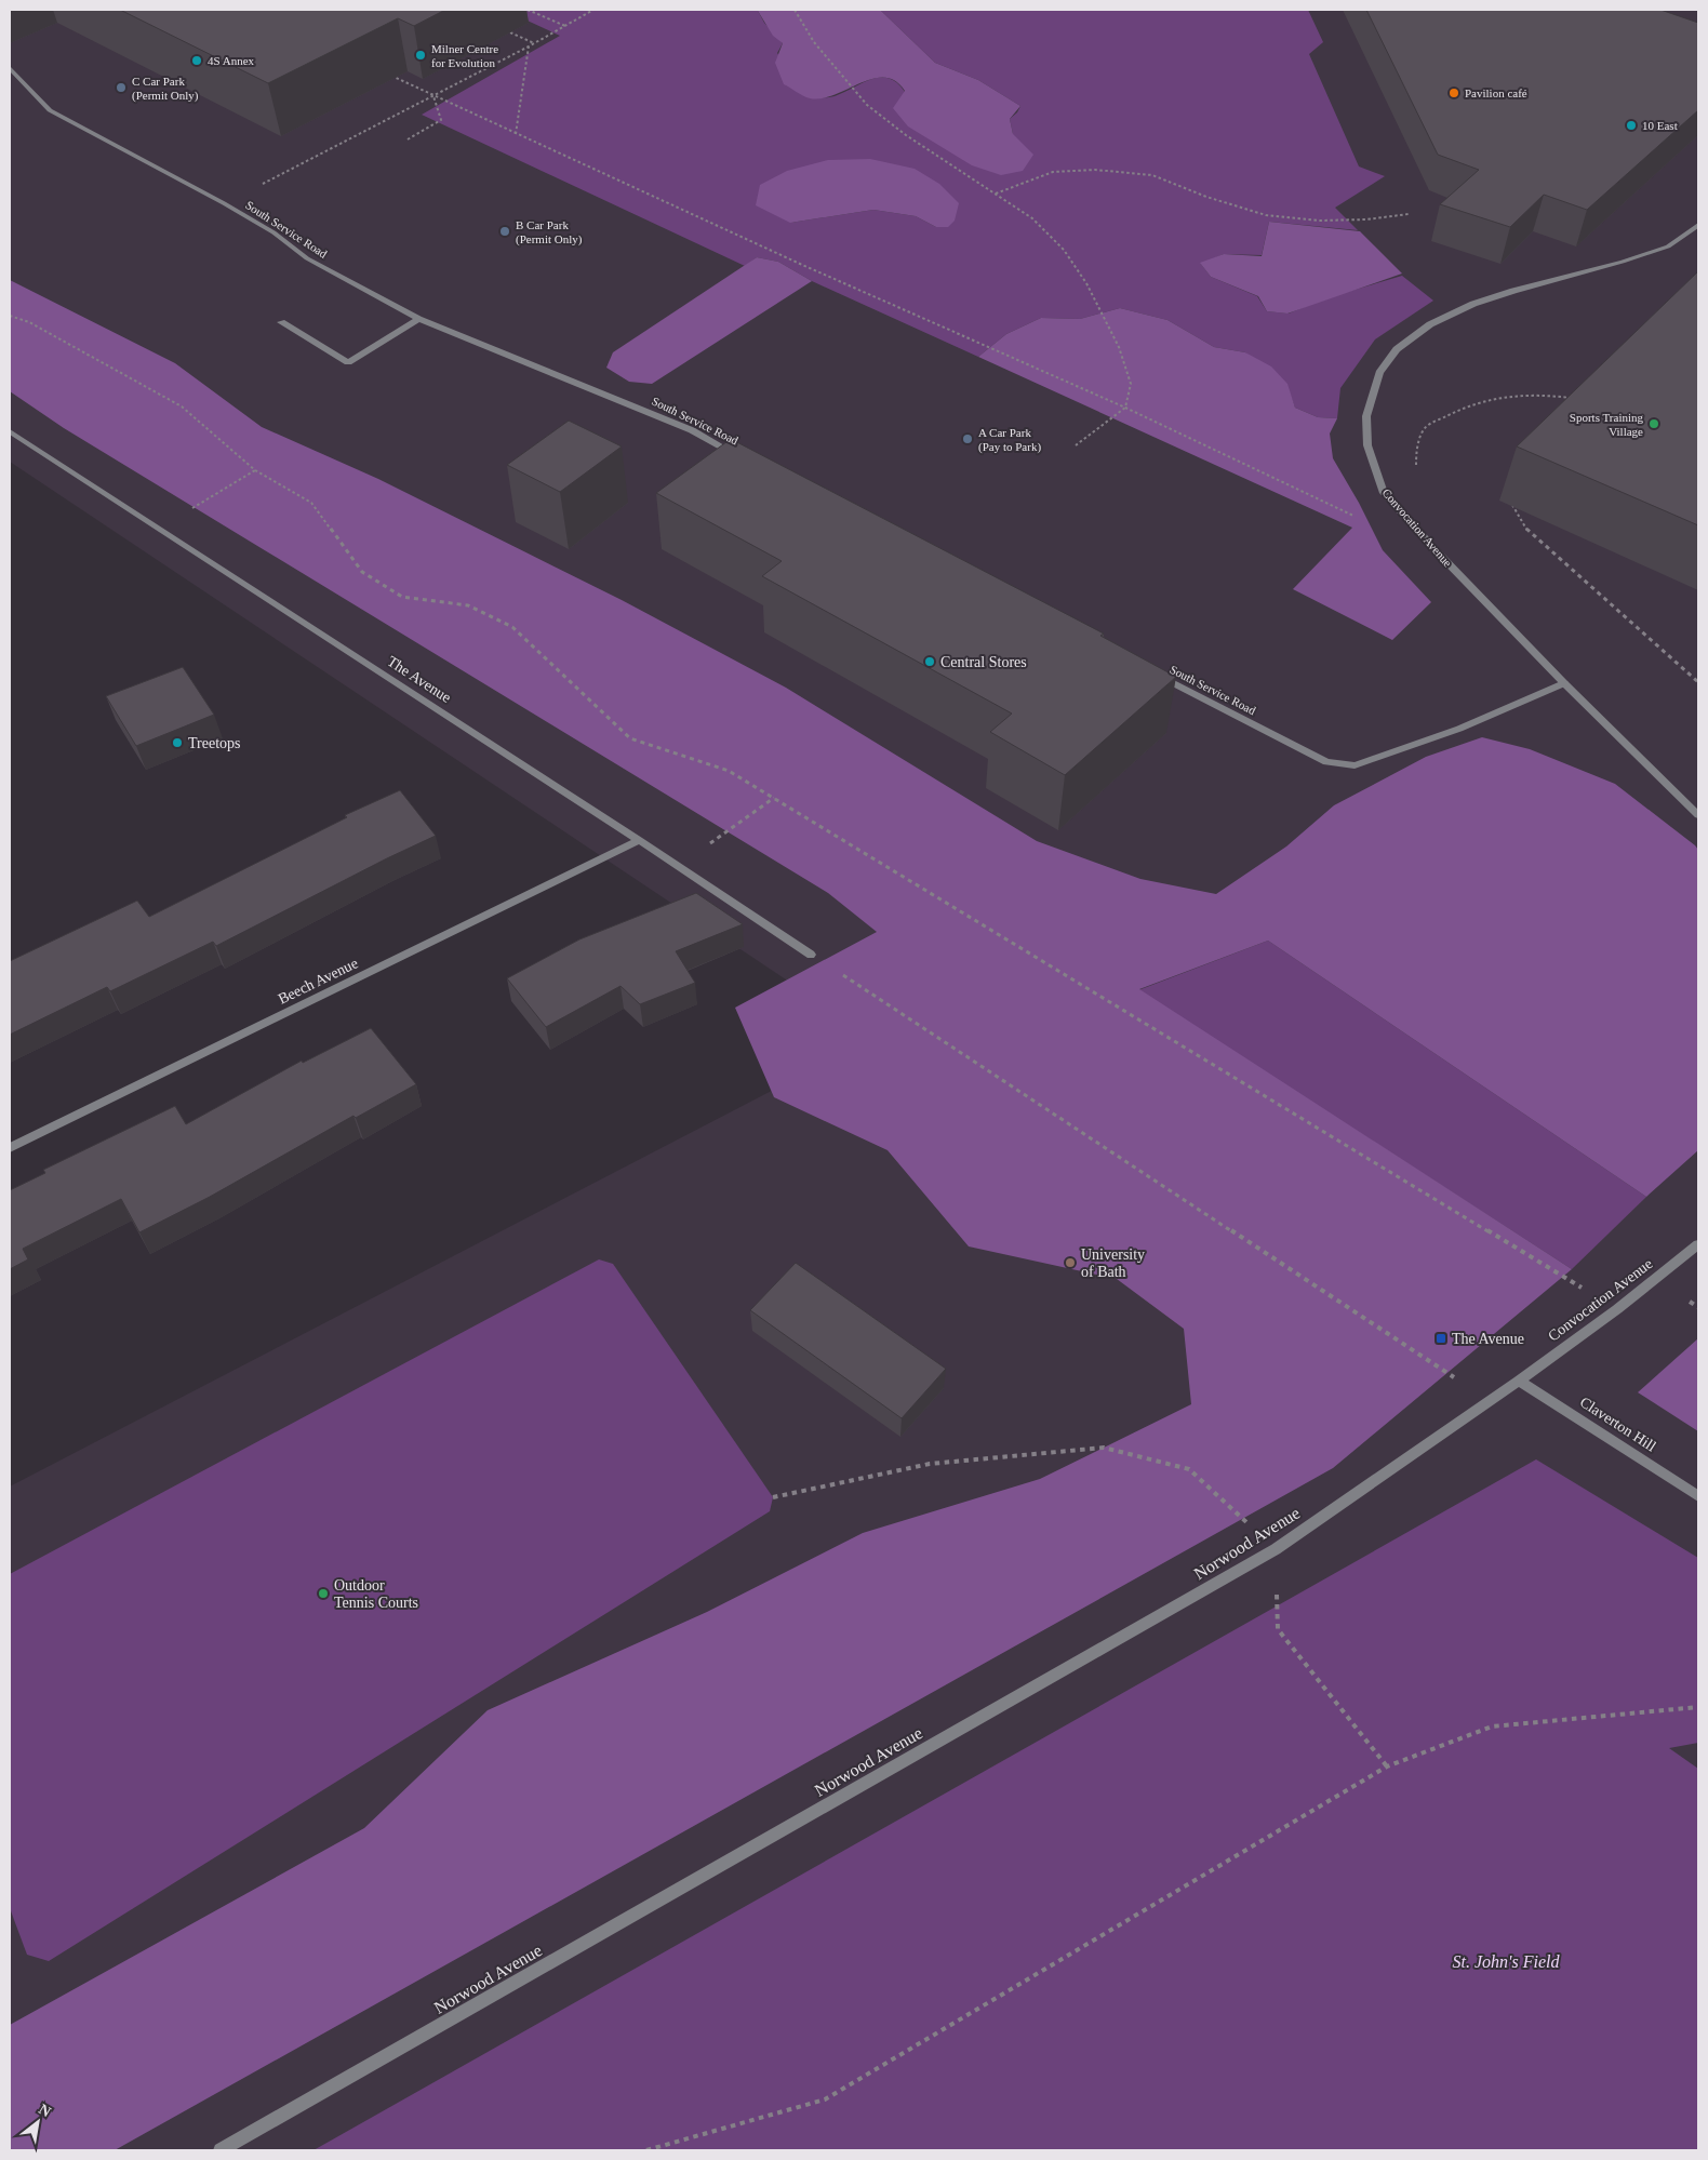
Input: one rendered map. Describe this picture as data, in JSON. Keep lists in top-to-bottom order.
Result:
{
  "streets": {
    "street": [
      "South Service Road",
      "Convocation Avenue",
      "The Avenue",
      "Beech Avenue",
      "Claverton Hill",
      "Norwood Avenue"
    ]
  },
  "crossings": [
    ["South Service Road", "Convocation Avenue"],
    ["Convocation Avenue", "Claverton Hill"],
    ["Convocation Avenue", "Norwood Avenue"],
    ["The Avenue", "Beech Avenue"],
    ["Claverton Hill", "Norwood Avenue"]
  ],
  "parks": ["St. John's Field"],
  "places": {
    "other": [
      "Milner Centre for Evolution",
      "4S Annex",
      "C Car Park (Permit Only)",
      "Pavilion café",
      "10 East",
      "B Car Park (Permit Only)",
      "Sports Training Village",
      "A Car Park (Pay to Park)",
      "Central Stores",
      "Treetops",
      "University of Bath",
      "Outdoor Tennis Courts"
    ],
    "transit": ["The Avenue"]
  },
  "north": "top right"
}
